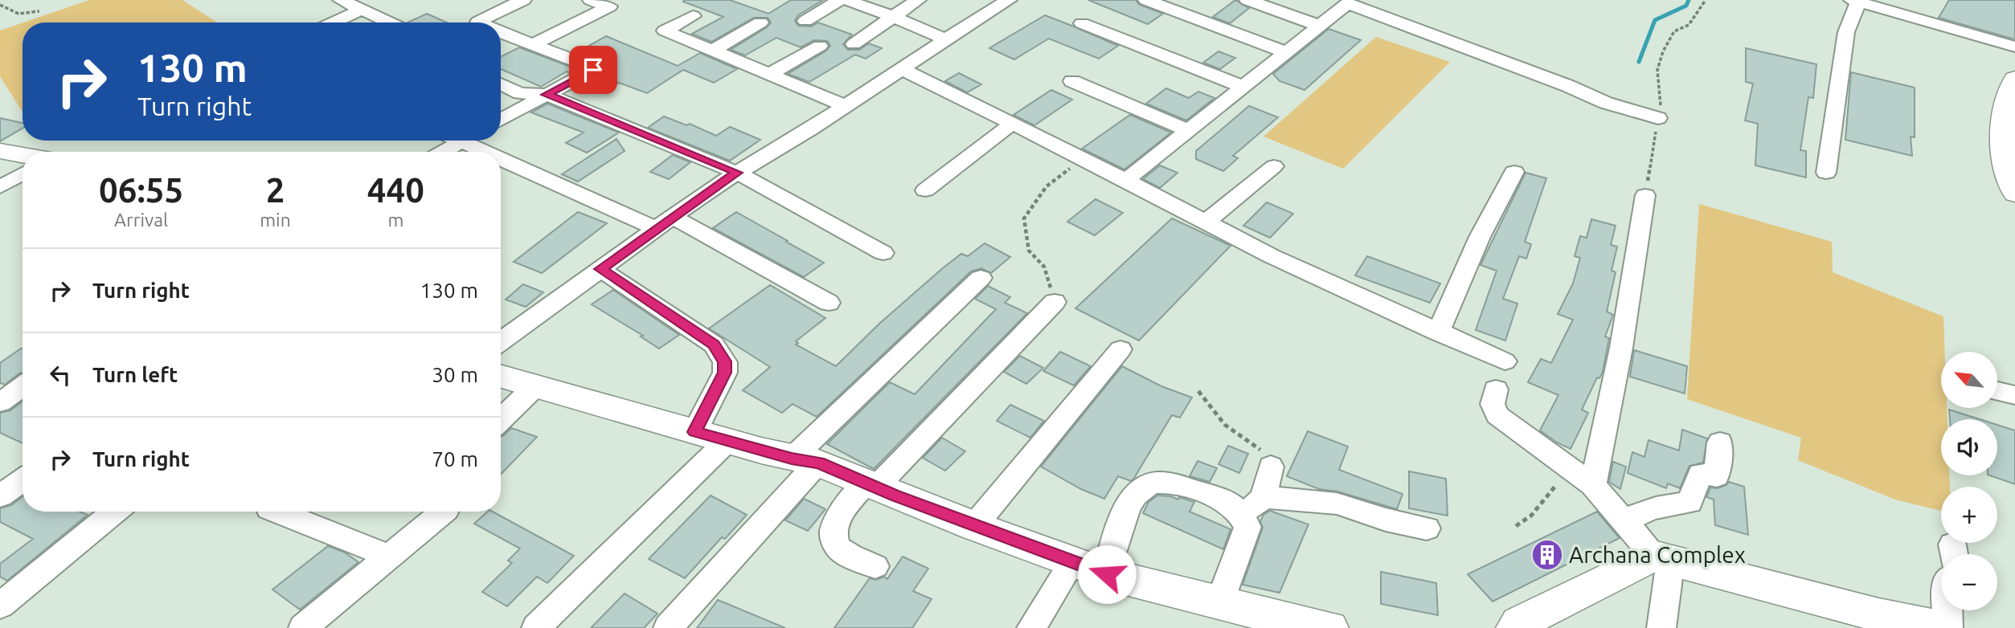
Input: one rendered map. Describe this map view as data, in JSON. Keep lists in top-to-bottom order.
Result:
{
  "places": {
    "building": ["Archana Complex"]
  },
  "north": "top left",
  "page": {
    "turn": ["130 m", "Turn right"],
    "eta": [
      "06:55",
      "Arrival",
      "2",
      "min",
      "440",
      "m"
    ],
    "list": [
      {
        "name": "Turn right",
        "value": "130 m"
      },
      {
        "name": "Turn left",
        "value": "30 m"
      },
      {
        "name": "Turn right",
        "value": "70 m"
      }
    ],
    "map_buttons": ["+", "−"]
  }
}
